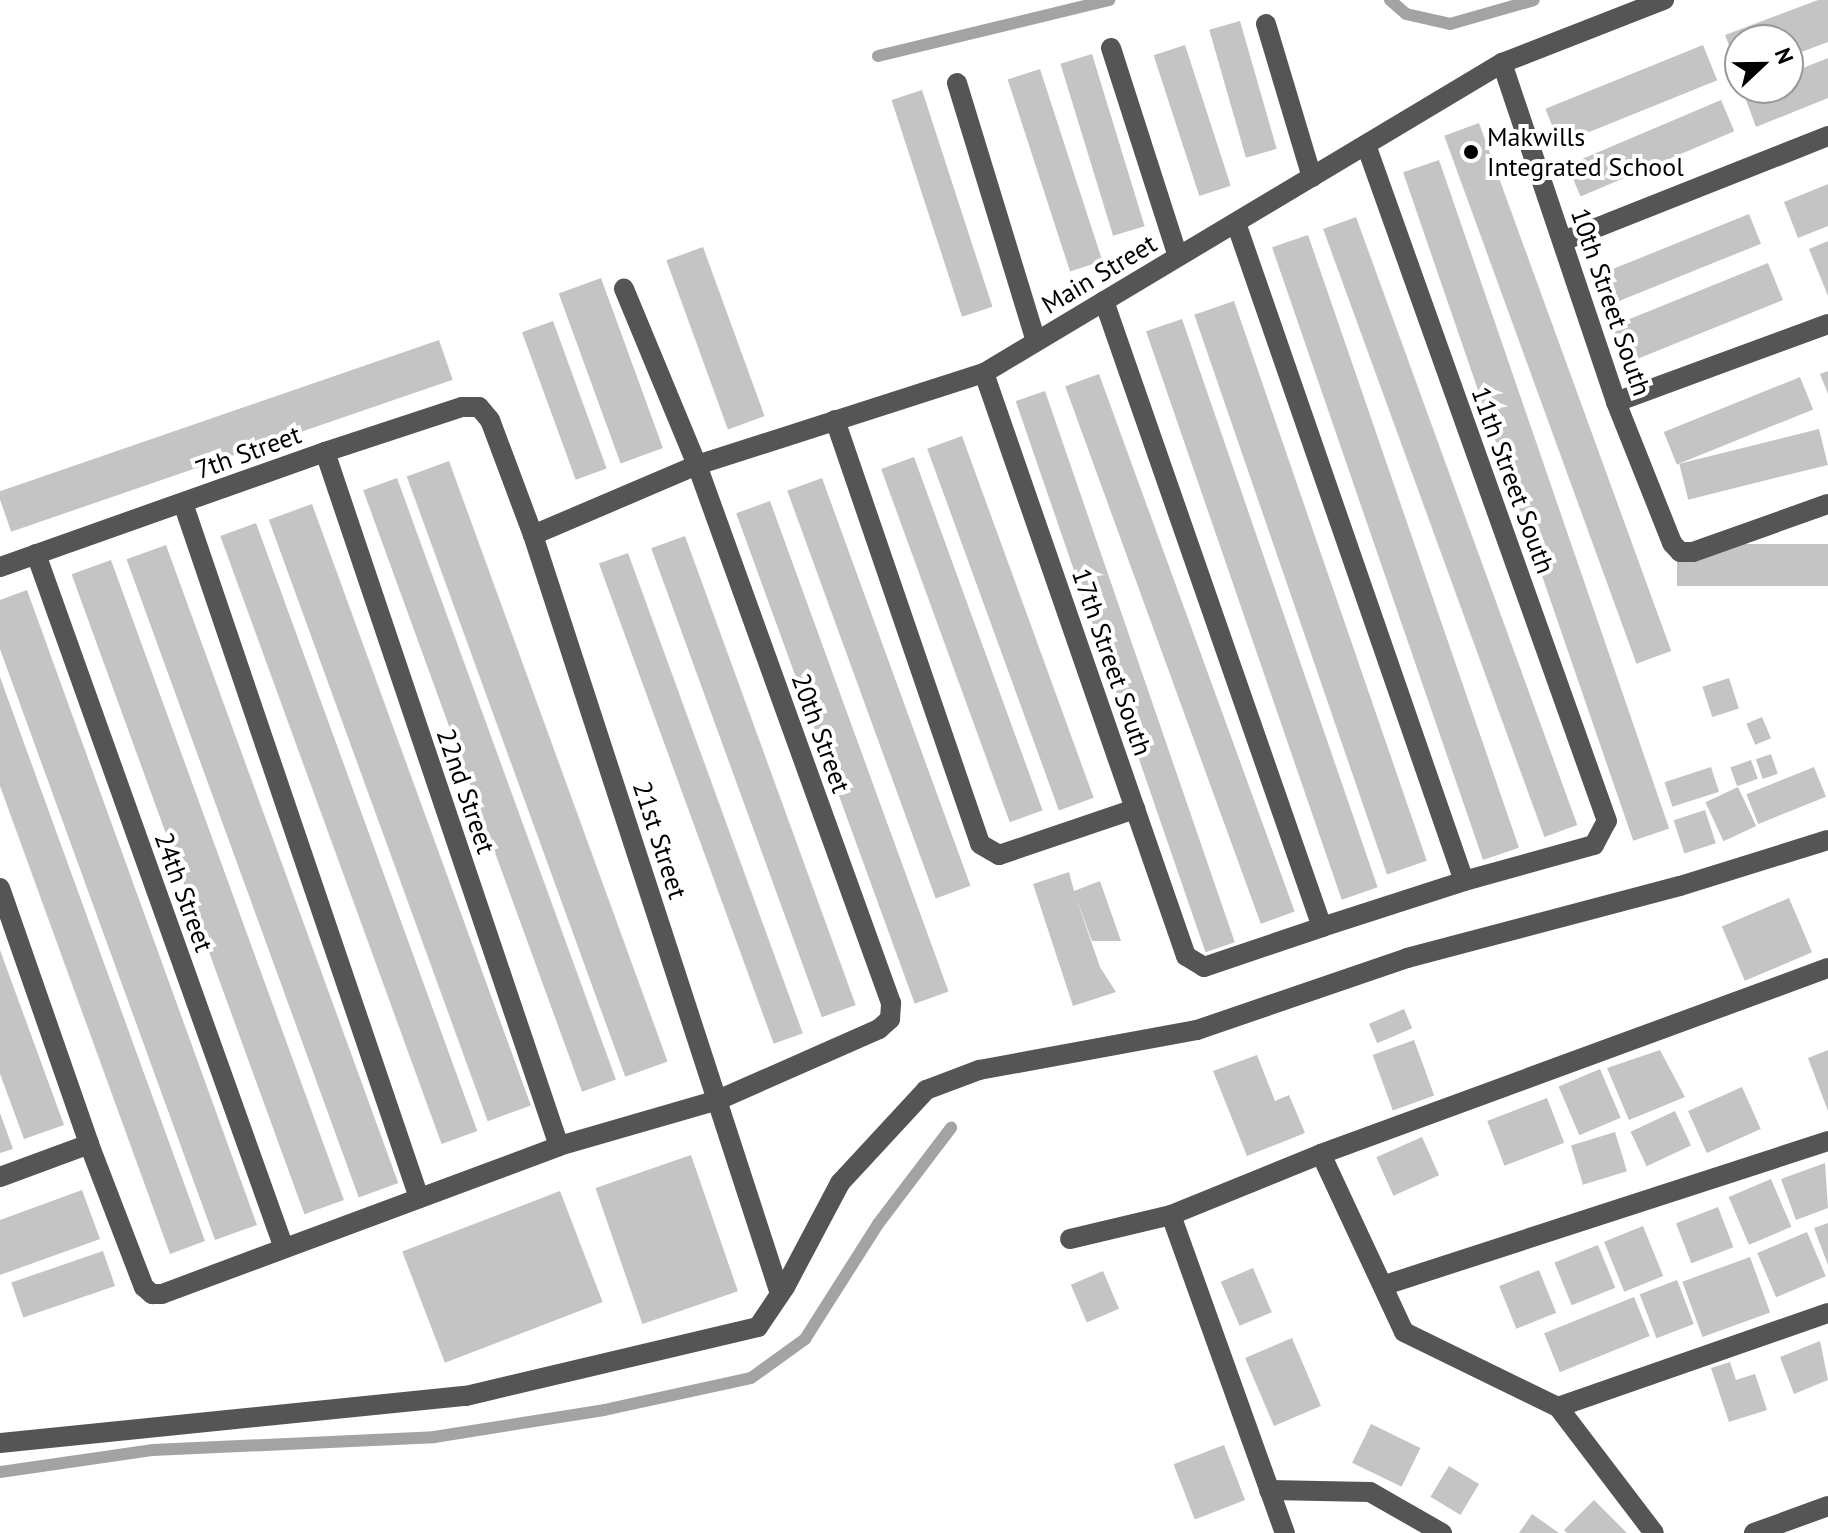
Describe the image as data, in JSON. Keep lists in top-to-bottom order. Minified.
{"streets":{"street":["Main Street","10th Street South","7th Street","11th Street South","17th Street South","20th Street","22nd Street","21st Street","24th Street"]},"crossings":[["Main Street","10th Street South"],["Main Street","11th Street South"],["Main Street","17th Street South"],["Main Street","20th Street"],["Main Street","21st Street"],["7th Street","22nd Street"],["7th Street","21st Street"],["7th Street","24th Street"],["20th Street","21st Street"]],"places":["Makwills Integrated School"],"north":"right"}
